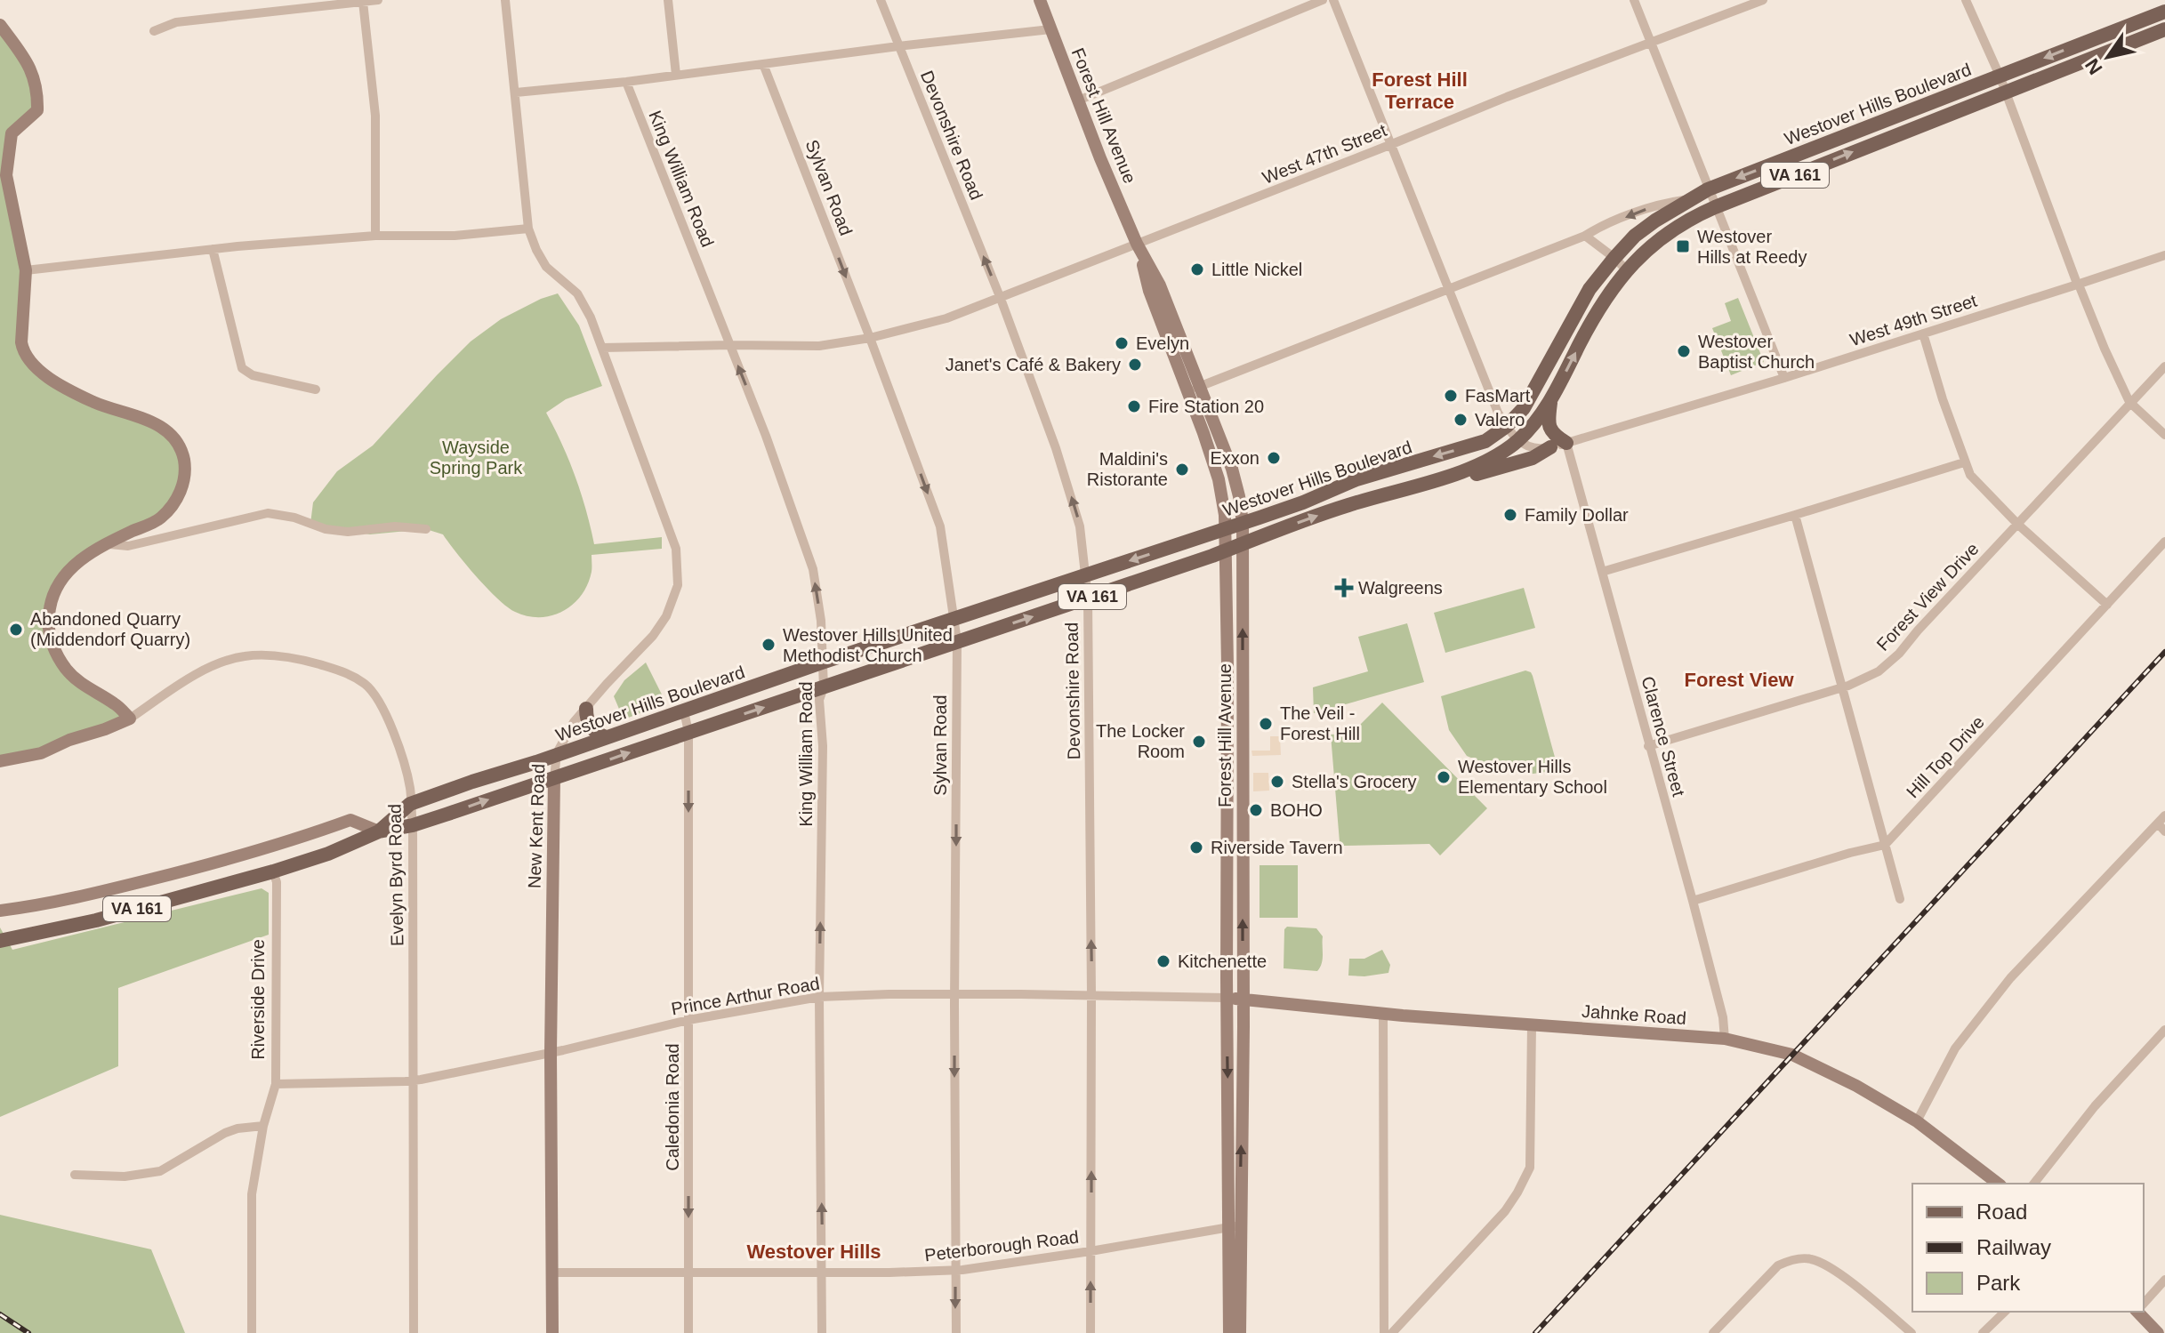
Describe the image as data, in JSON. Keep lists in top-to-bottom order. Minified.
{"streets":{"main road":["Westover Hills Boulevard","Forest Hill Avenue","VA 161","New Kent Road","Jahnke Road"],"street":["Devonshire Road","West 47th Street","King William Road","Sylvan Road","West 49th Street","Forest View Drive","Clarence Street","Hill Top Drive","Evelyn Byrd Road","Prince Arthur Road","Riverside Drive","Caledonia Road","Peterborough Road"]},"crossings":[["Westover Hills Boulevard","Forest Hill Avenue"],["Westover Hills Boulevard","Devonshire Road"],["Westover Hills Boulevard","King William Road"],["Westover Hills Boulevard","Sylvan Road"],["Westover Hills Boulevard","West 49th Street"],["Westover Hills Boulevard","New Kent Road"],["Westover Hills Boulevard","Evelyn Byrd Road"],["Westover Hills Boulevard","Riverside Drive"],["Westover Hills Boulevard","Caledonia Road"],["Forest Hill Avenue","West 47th Street"],["Forest Hill Avenue","Prince Arthur Road"],["Forest Hill Avenue","Jahnke Road"],["Forest Hill Avenue","Peterborough Road"],["Devonshire Road","West 47th Street"],["Devonshire Road","Prince Arthur Road"],["Devonshire Road","Peterborough Road"],["West 47th Street","King William Road"],["West 47th Street","Sylvan Road"],["West 47th Street","New Kent Road"],["King William Road","Prince Arthur Road"],["King William Road","Peterborough Road"],["Sylvan Road","Prince Arthur Road"],["Sylvan Road","Peterborough Road"],["West 49th Street","Clarence Street"],["Forest View Drive","Clarence Street"],["Clarence Street","Jahnke Road"],["New Kent Road","Prince Arthur Road"],["New Kent Road","Peterborough Road"],["Evelyn Byrd Road","Prince Arthur Road"],["Prince Arthur Road","Riverside Drive"],["Prince Arthur Road","Jahnke Road"],["Prince Arthur Road","Caledonia Road"],["Caledonia Road","Peterborough Road"]],"one_way":["Devonshire Road","King William Road","Sylvan Road","Caledonia Road"],"districts":["Forest Hill Terrace","Forest View","Westover Hills"],"parks":["Wayside Spring Park"],"places":{"transit":["Westover Hills at Reedy"],"other":["Little Nickel","Evelyn","Westover Baptist Church","Janet's Café & Bakery","FasMart","Fire Station 20","Valero","Exxon","Maldini's Ristorante","Family Dollar","Abandoned Quarry (Middendorf Quarry)","Westover Hills United Methodist Church","The Veil - Forest Hill","The Locker Room","Westover Hills Elementary School","Stella's Grocery","BOHO","Riverside Tavern","Kitchenette"],"health":["Walgreens"]},"legend":["Road","Railway","Park"],"north":"bottom left"}
